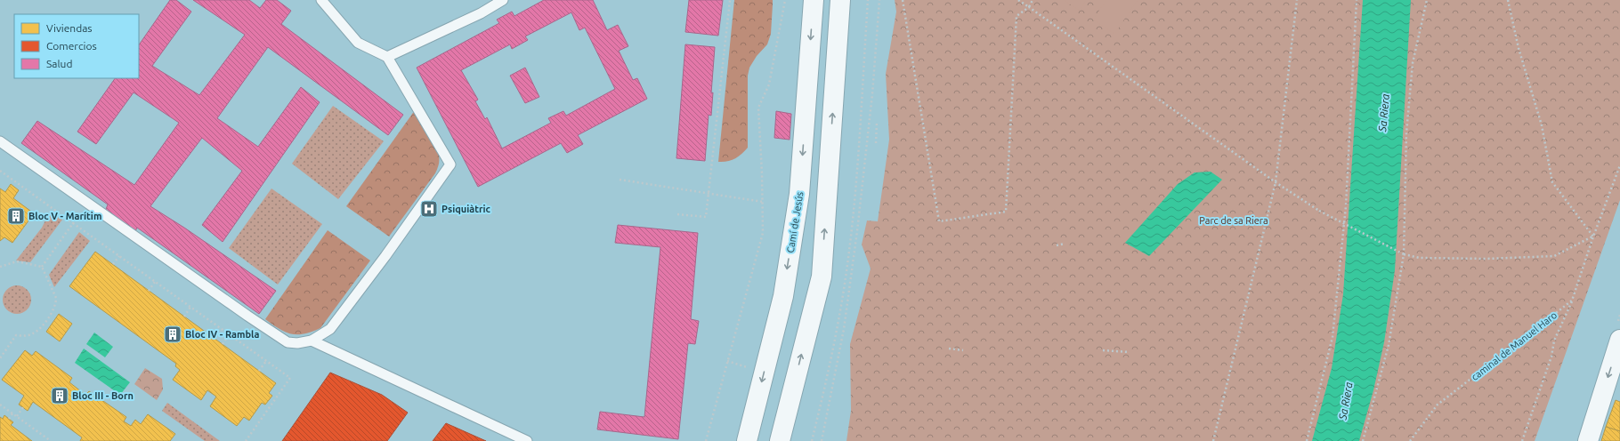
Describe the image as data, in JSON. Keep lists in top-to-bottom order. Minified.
{"streets":{"main road":["Camí de Jesús"],"path":["caminal de Manuel Haro"]},"water":["Sa Riera"],"parks":["Parc de sa Riera"],"places":{"hospital":["Psiquiàtric"],"building":["Bloc V - Marítim","Bloc IV - Rambla","Bloc III - Born"]},"legend":["Viviendas","Comercios","Salud"]}
